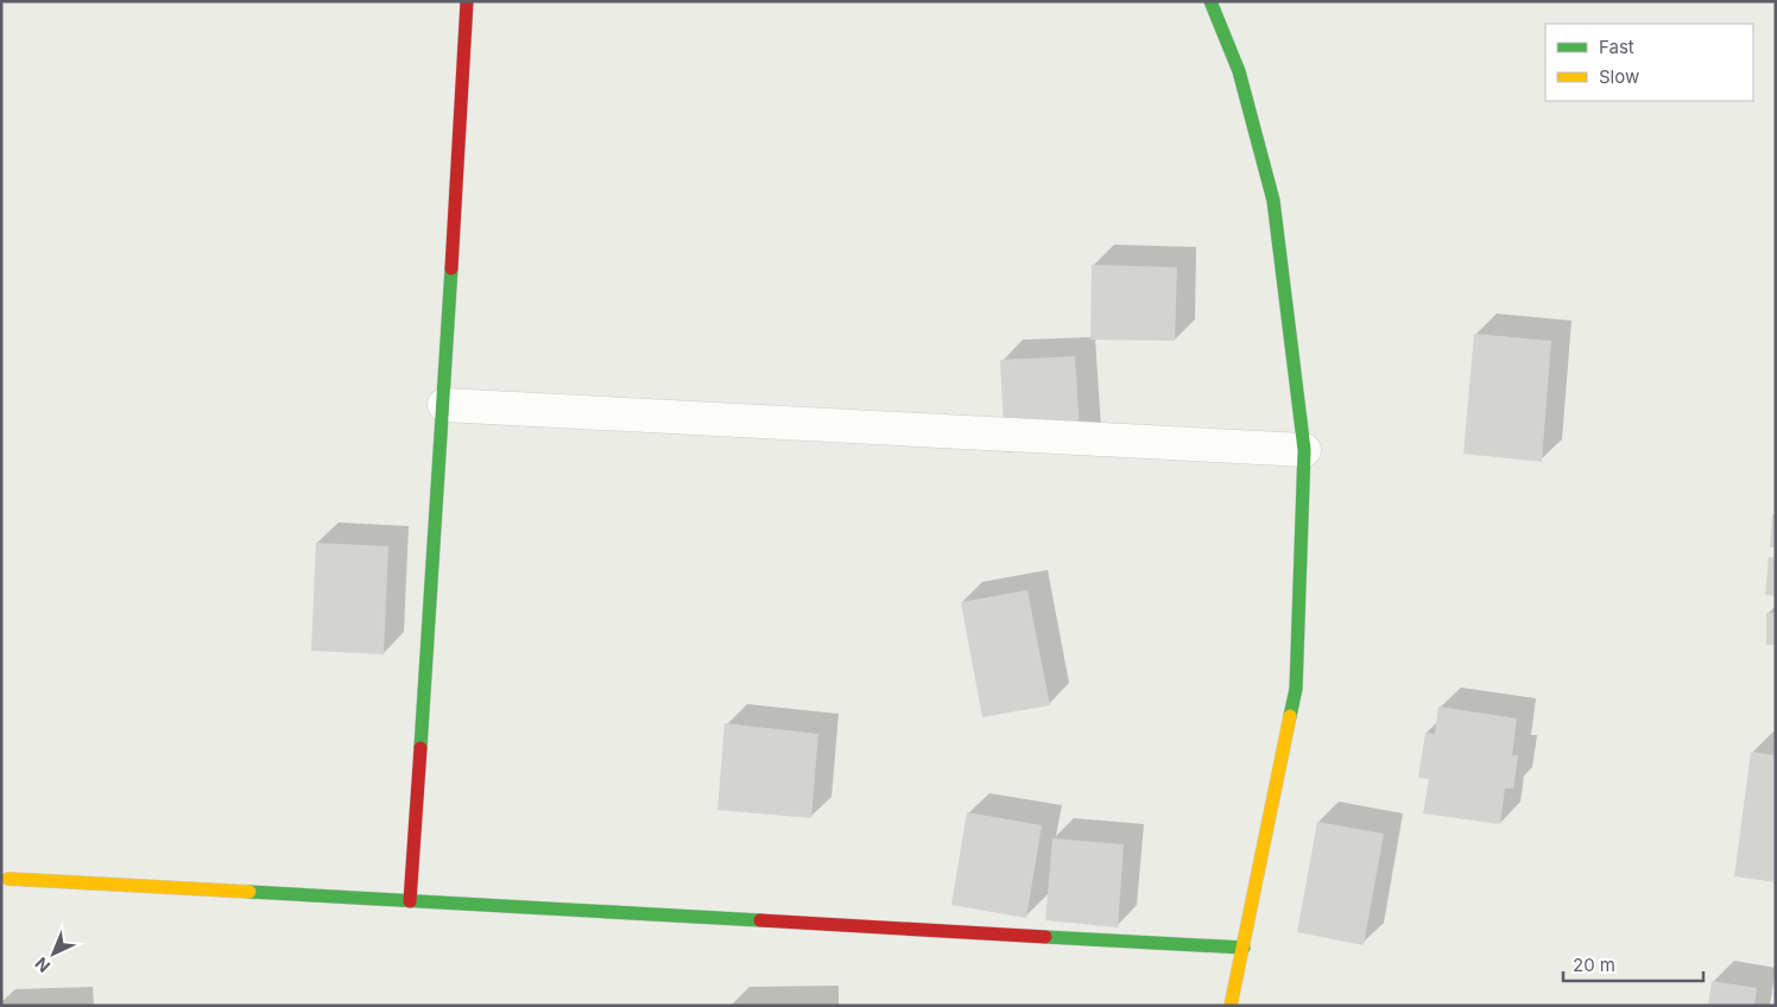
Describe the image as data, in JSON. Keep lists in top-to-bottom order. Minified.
{"legend":["Fast","Slow"],"scale_bar":"20 m","north":"bottom left"}
